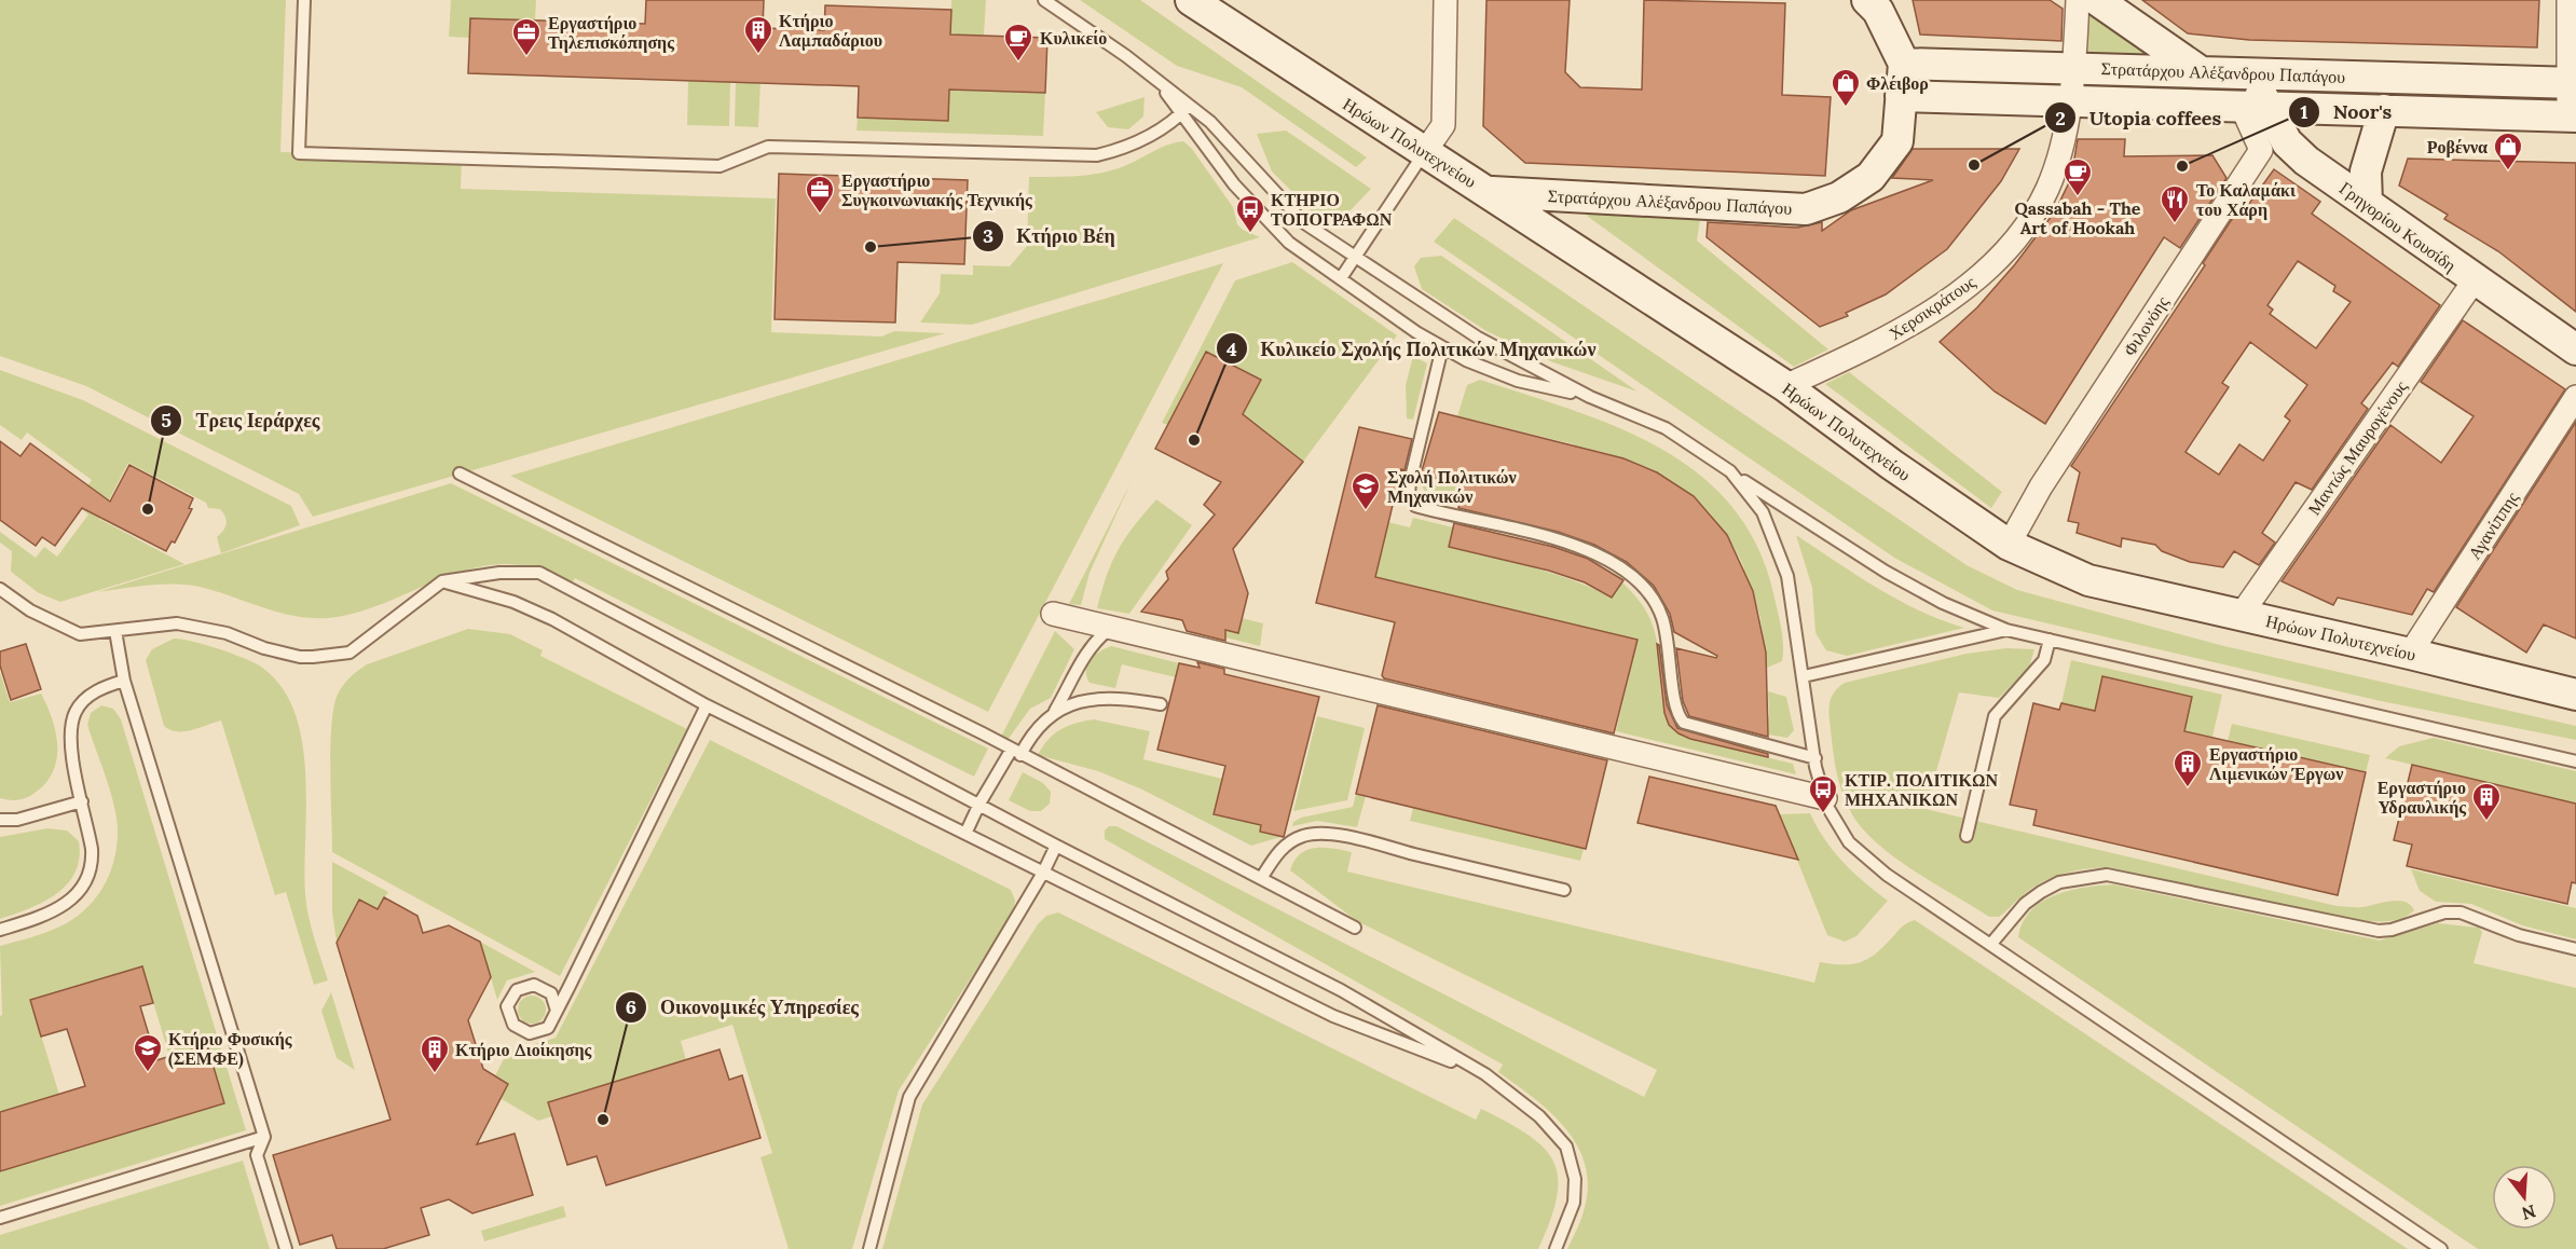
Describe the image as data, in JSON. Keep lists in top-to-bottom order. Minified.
{"streets":{"street":["Στρατάρχου Αλέξανδρου Παπάγου","Ηρώων Πολυτεχνείου","Γρηγορίου Κουσίδη","Χερσικράτους","Φιλονόης","Μαντώς Μαυρογένους","Αγανίππης"]},"crossings":[["Στρατάρχου Αλέξανδρου Παπάγου","Ηρώων Πολυτεχνείου"],["Στρατάρχου Αλέξανδρου Παπάγου","Γρηγορίου Κουσίδη"],["Στρατάρχου Αλέξανδρου Παπάγου","Χερσικράτους"],["Στρατάρχου Αλέξανδρου Παπάγου","Φιλονόης"],["Ηρώων Πολυτεχνείου","Χερσικράτους"],["Ηρώων Πολυτεχνείου","Φιλονόης"],["Ηρώων Πολυτεχνείου","Μαντώς Μαυρογένους"],["Ηρώων Πολυτεχνείου","Αγανίππης"],["Γρηγορίου Κουσίδη","Φιλονόης"],["Γρηγορίου Κουσίδη","Μαντώς Μαυρογένους"]],"places":{"building":["Κτήριο Λαμπαδάριου","Εργαστήριο Λιμενικών Έργων","Εργαστήριο Υδραυλικής","Κτήριο Διοίκησης"],"office":["Εργαστήριο Τηλεπισκόπησης","Εργαστήριο Συγκοινωνιακής Τεχνικής"],"cafe":["Κυλικείο","Qassabah - The Art of Hookah"],"shop":["Φλέιβορ","Ροβέννα"],"other":["Utopia coffees","Noor's","Κτήριο Βέη","Κυλικείο Σχολής Πολιτικών Μηχανικών","Τρεις Ιεράρχες","Οικονομικές Υπηρεσίες"],"restaurant":["Το Καλαμάκι του Χάρη"],"bus stop":["ΚΤΗΡΙΟ ΤΟΠΟΓΡΑΦΩΝ","ΚΤΙΡ. ΠΟΛΙΤΙΚΩΝ ΜΗΧΑΝΙΚΩΝ"],"school or university":["Σχολή Πολιτικών Μηχανικών","Κτήριο Φυσικής (ΣΕΜΦΕ)"]},"north":"bottom"}
